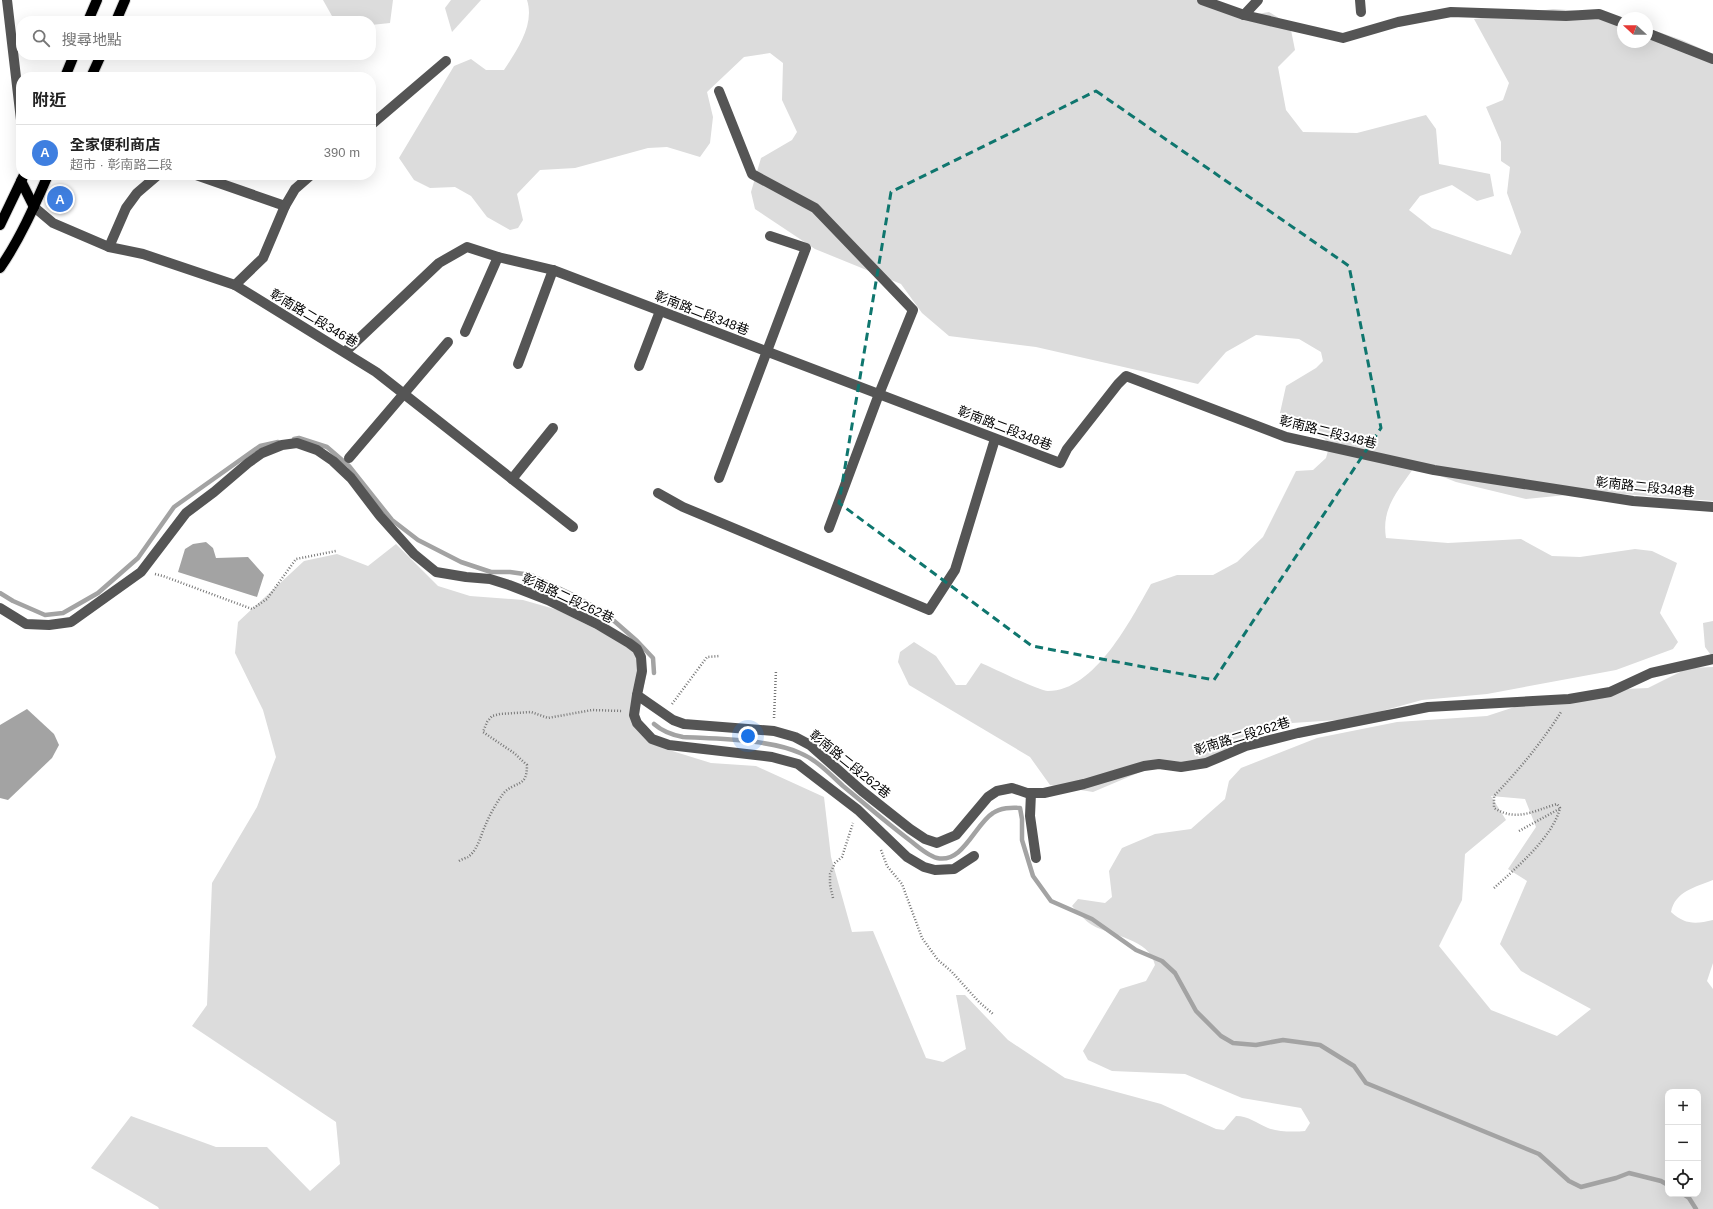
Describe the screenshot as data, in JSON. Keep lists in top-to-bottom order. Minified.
{"streets":{"main road":["彰南路二段346巷"],"street":["彰南路二段348巷","彰南路二段262巷"]},"crossings":[["彰南路二段348巷","彰南路二段346巷"]],"north":"left","page":{"search":"搜尋地點","heading":"附近","list":[{"mark":"A","name":"全家便利商店","note":"超市 · 彰南路二段","value":"390 m"}],"pins":"A","map_buttons":["+","−"]}}
